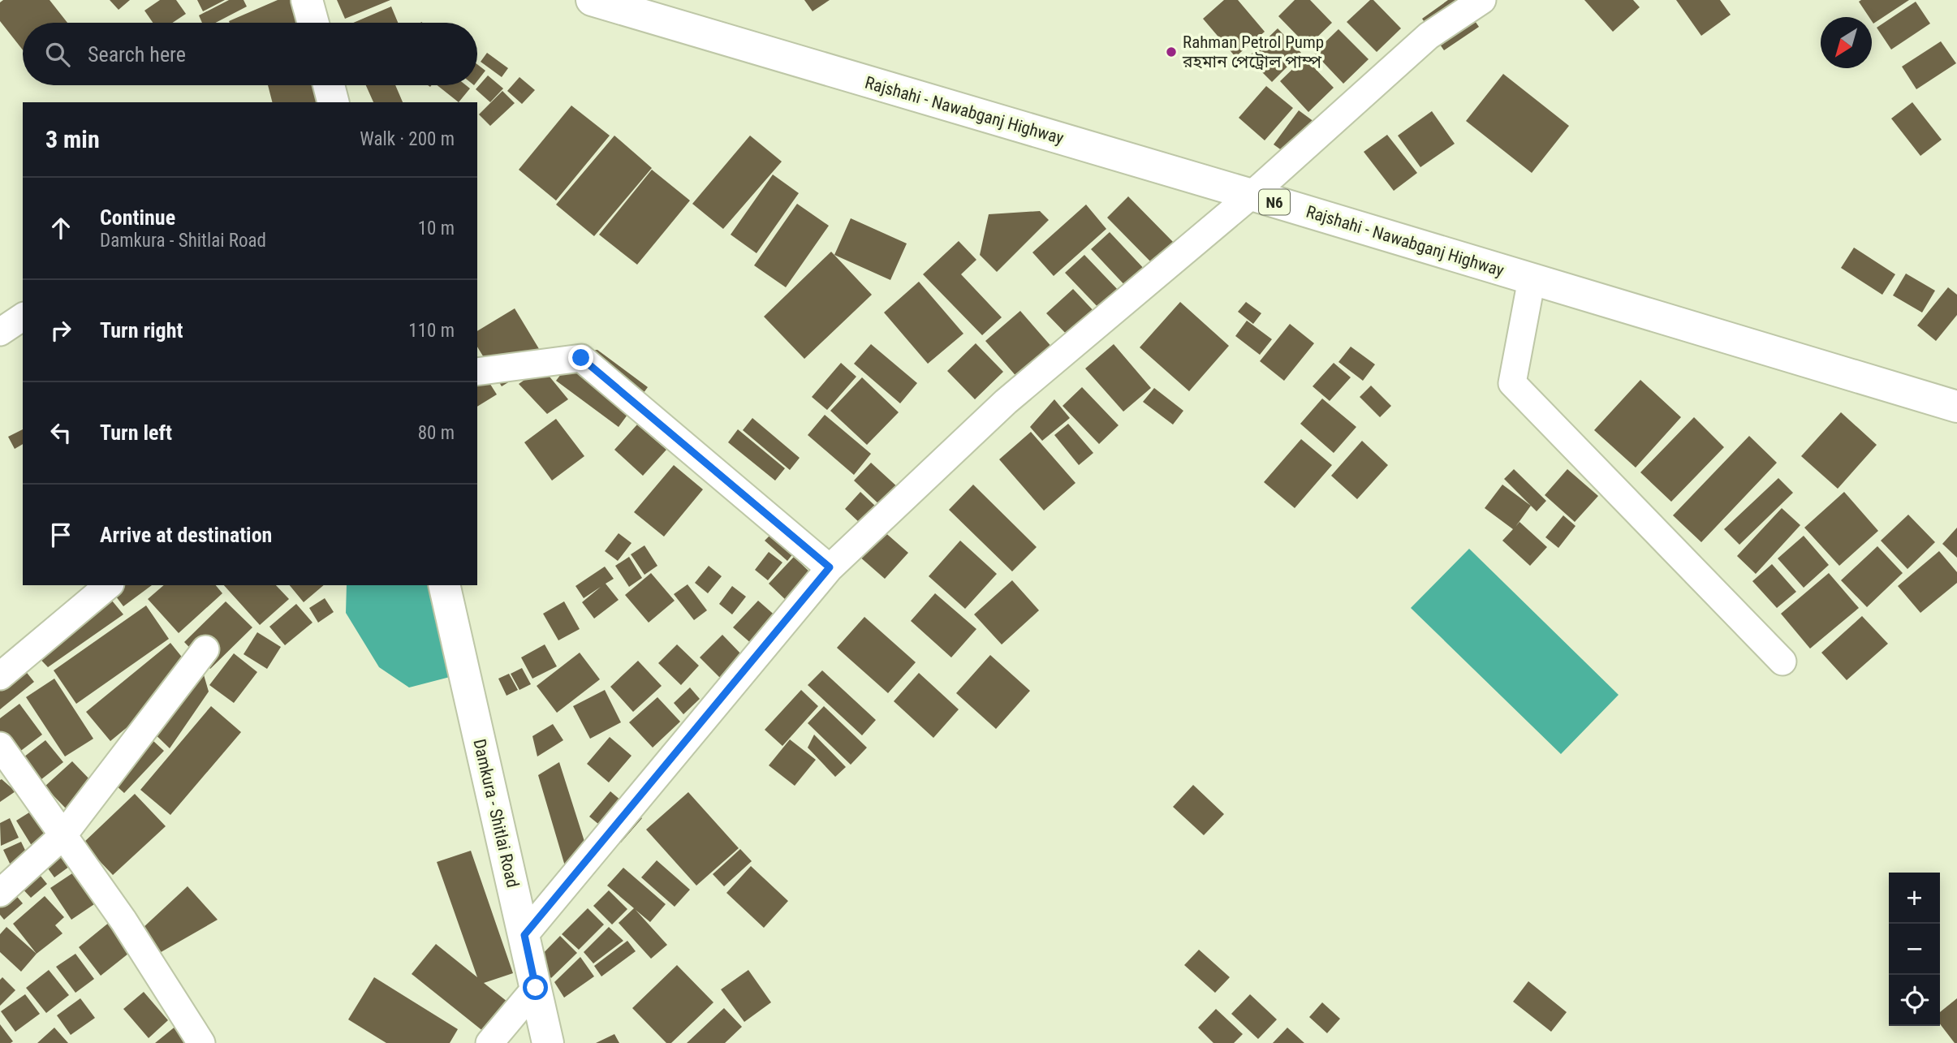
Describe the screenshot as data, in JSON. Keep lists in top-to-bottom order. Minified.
{"streets":{"main road":["Rajshahi - Nawabganj Highway","N6","Damkura - Shitlai Road"]},"places":["Rahman Petrol Pump রহমান পেট্রোল পাম্প"],"north":"bottom left","page":{"search":"Search here","heading":["3 min","Walk · 200 m"],"list":[["Continue","Damkura - Shitlai Road","10 m"],["Turn right","110 m"],["Turn left","80 m"],"Arrive at destination"],"map_buttons":["+","−"]}}
